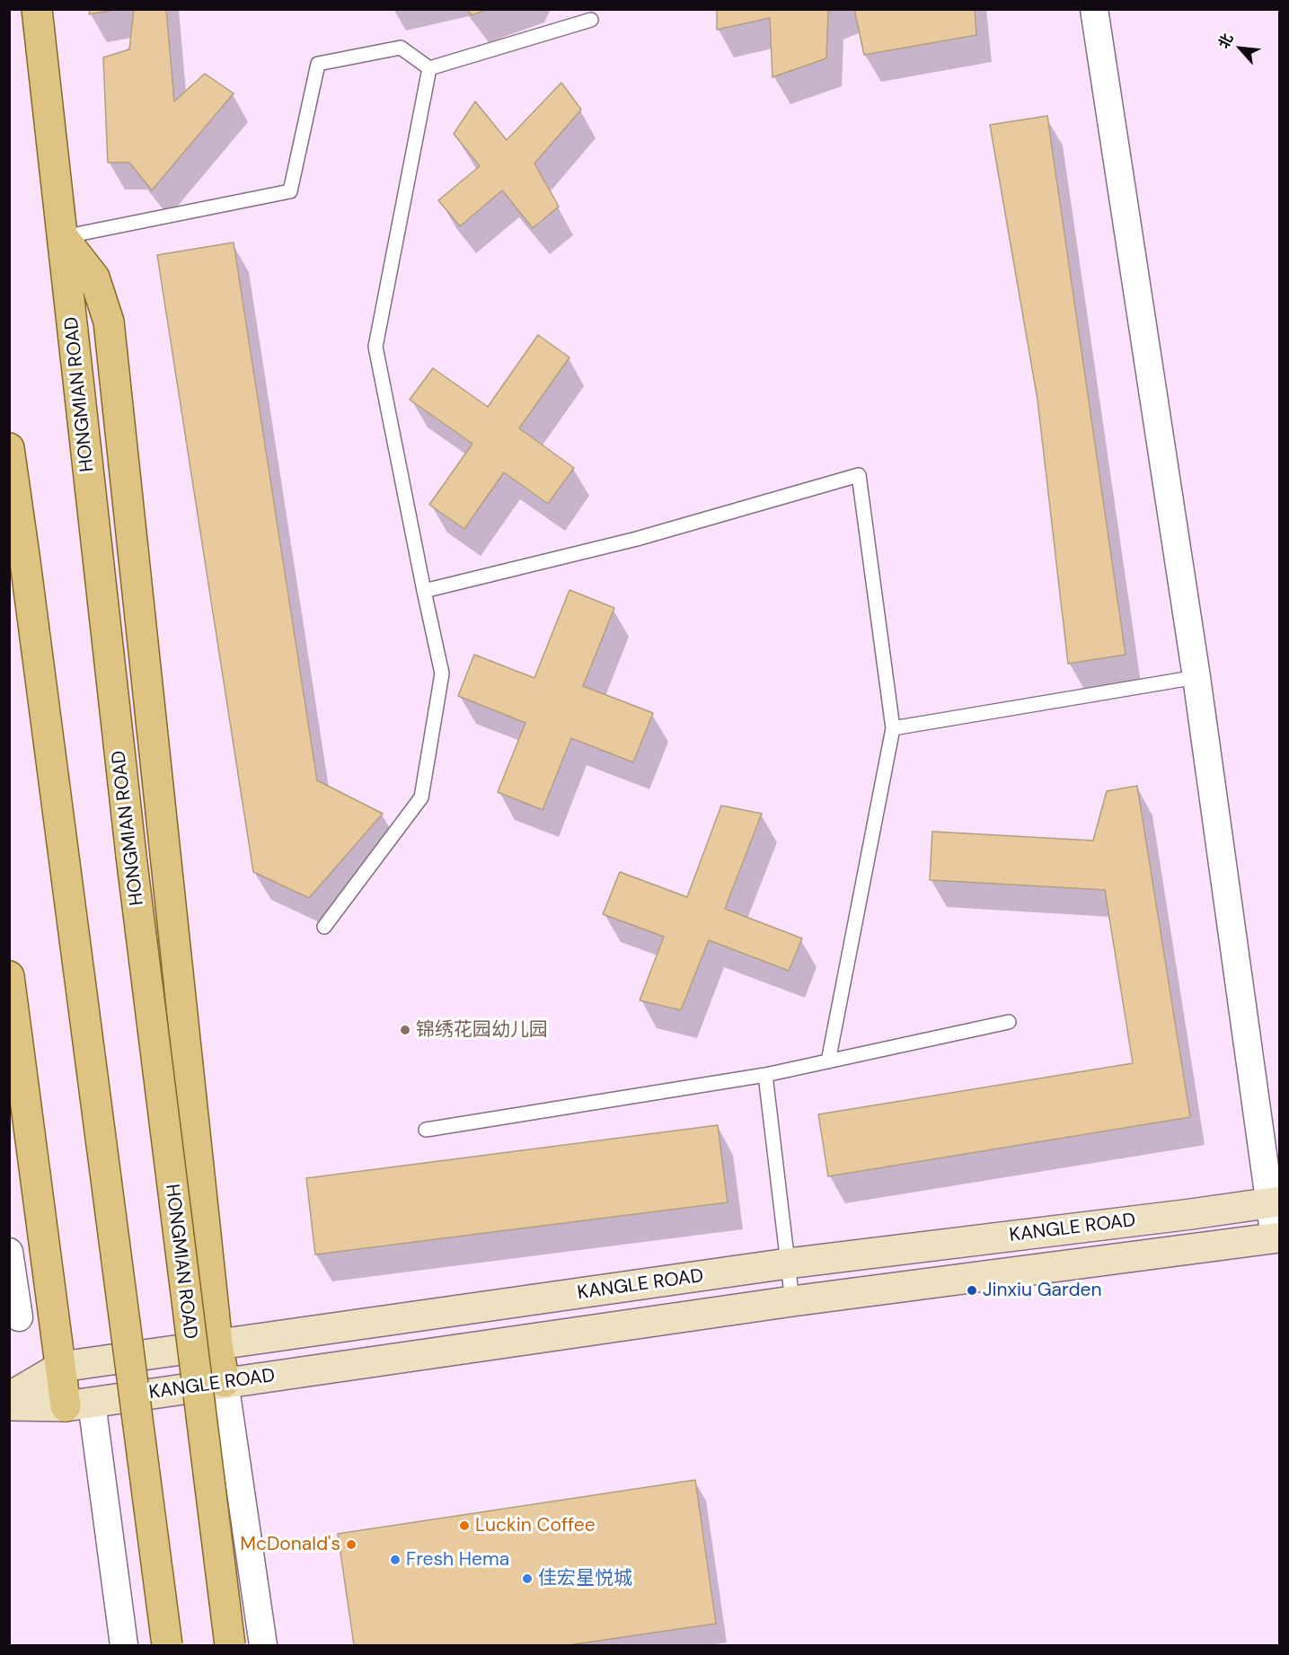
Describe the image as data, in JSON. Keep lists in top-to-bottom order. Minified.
{"streets":{"main road":["HONGMIAN ROAD"],"street":["KANGLE ROAD"]},"places":["锦绣花园幼儿园","Jinxiu Garden","Luckin Coffee","McDonald's","Fresh Hema","佳宏星悦城"],"north":"top left"}
